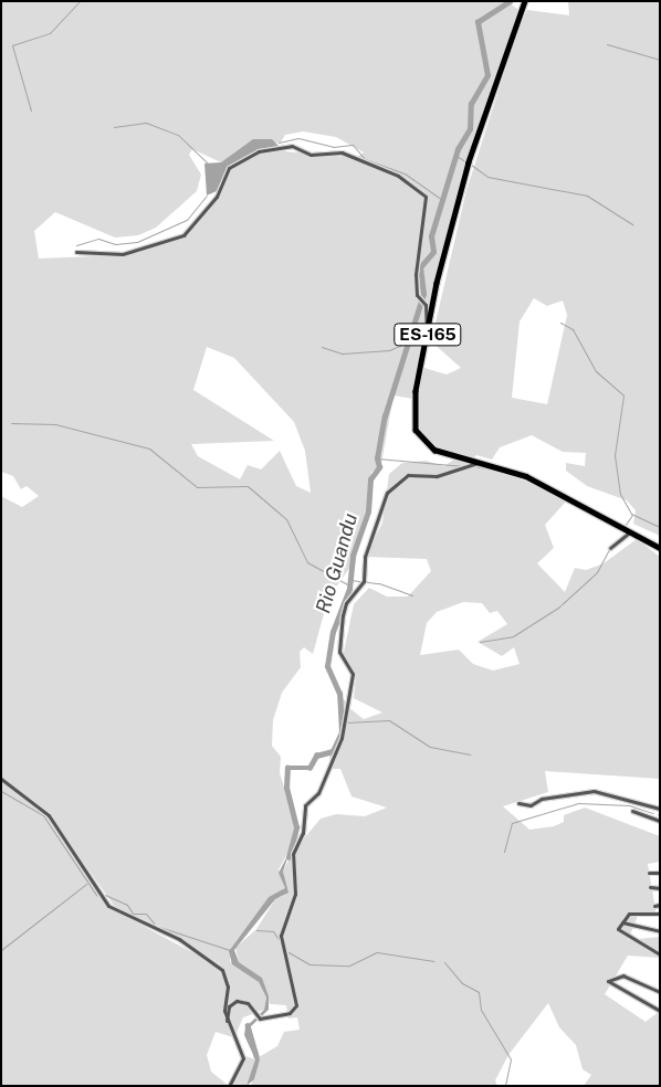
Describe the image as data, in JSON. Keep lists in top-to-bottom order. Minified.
{"streets":{"main road":["ES-165"]},"water":["Rio Guandu"]}
